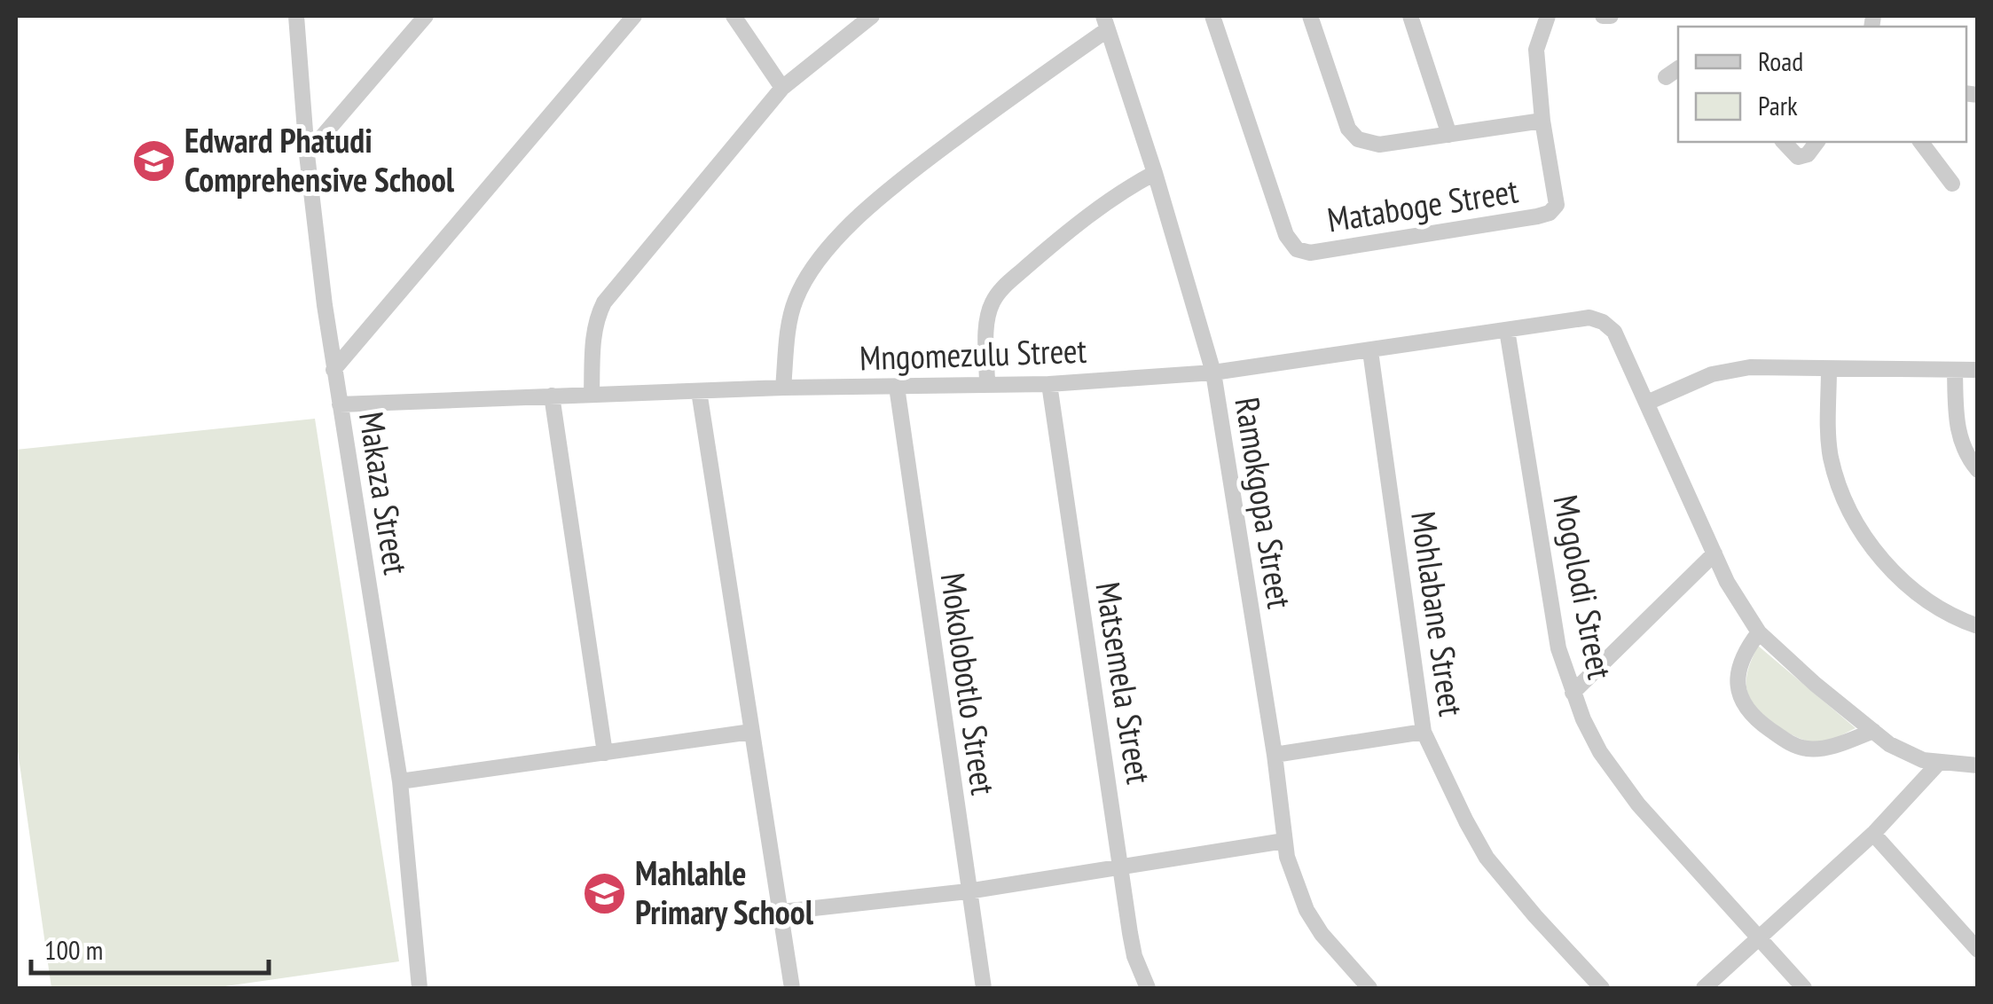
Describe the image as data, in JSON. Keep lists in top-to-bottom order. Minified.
{"streets":{"street":["Mataboge Street","Mngomezulu Street","Makaza Street","Ramokgopa Street","Mogolodi Street","Mohlabane Street","Matsemela Street","Mokolobotlo Street"]},"crossings":[["Mngomezulu Street","Makaza Street"],["Mngomezulu Street","Ramokgopa Street"],["Mngomezulu Street","Mogolodi Street"],["Mngomezulu Street","Mohlabane Street"],["Mngomezulu Street","Matsemela Street"],["Mngomezulu Street","Mokolobotlo Street"]],"places":{"school or university":["Edward Phatudi Comprehensive School","Mahlahle Primary School"]},"legend":["Road","Park"],"scale_bar":"100 m"}
